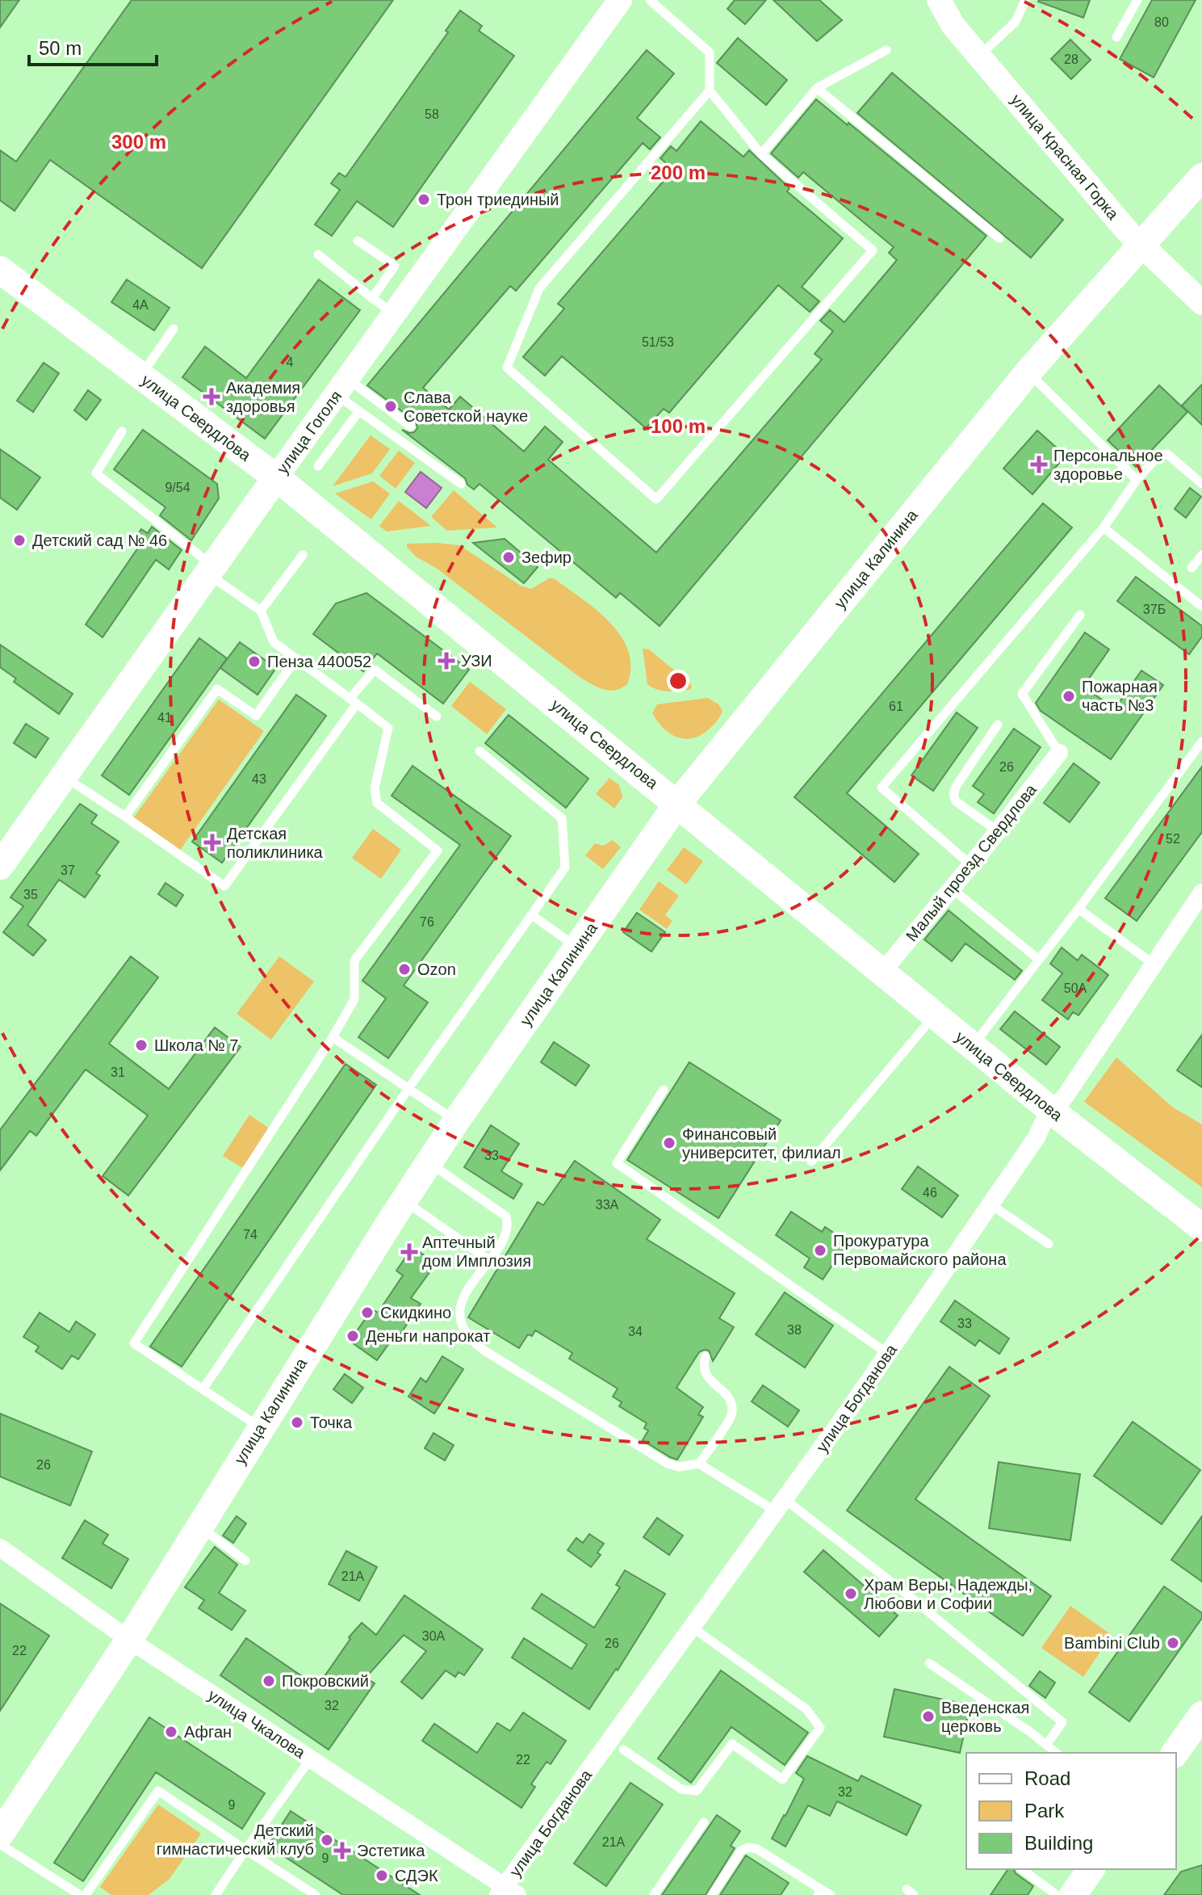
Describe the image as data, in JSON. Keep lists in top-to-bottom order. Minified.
{"streets":{"main road":["улица Красная Горка","улица Свердлова","улица Гоголя","улица Калинина"],"street":["Малый проезд Свердлова","улица Богданова","улица Чкалова"]},"crossings":[["улица Красная Горка","улица Калинина"],["улица Свердлова","улица Гоголя"],["улица Свердлова","улица Калинина"],["улица Свердлова","Малый проезд Свердлова"],["улица Свердлова","улица Богданова"],["улица Калинина","улица Чкалова"],["улица Богданова","улица Чкалова"]],"places":{"other":["Трон триединый","Слава Советской науке","Детский сад № 46","Зефир","Пенза 440052","Пожарная часть №3","Ozon","Школа № 7","Финансовый университет, филиал","Прокуратура Первомайского района","Скидкино","Деньги напрокат","Точка","Храм Веры, Надежды, Любови и Софии","Bambini Club","Покровский","Введенская церковь","Афган","Детский гимнастический клуб","СДЭК"],"health":["Академия здоровья","Персональное здоровье","УЗИ","Детская поликлиника","Аптечный дом Имплозия","Эстетика"]},"house_numbers":["80","28","58","4А","51/53","4","9/54","37Б","61","41","26","43","52","37","35","76","50А","31","33","46","33А","74","33","38","34","26","21А","30А","26","22","32","22","32","9","21А","9"],"legend":["Road","Park","Building"],"scale_bar":"50 m","rings":["300 m","200 m","100 m"]}
